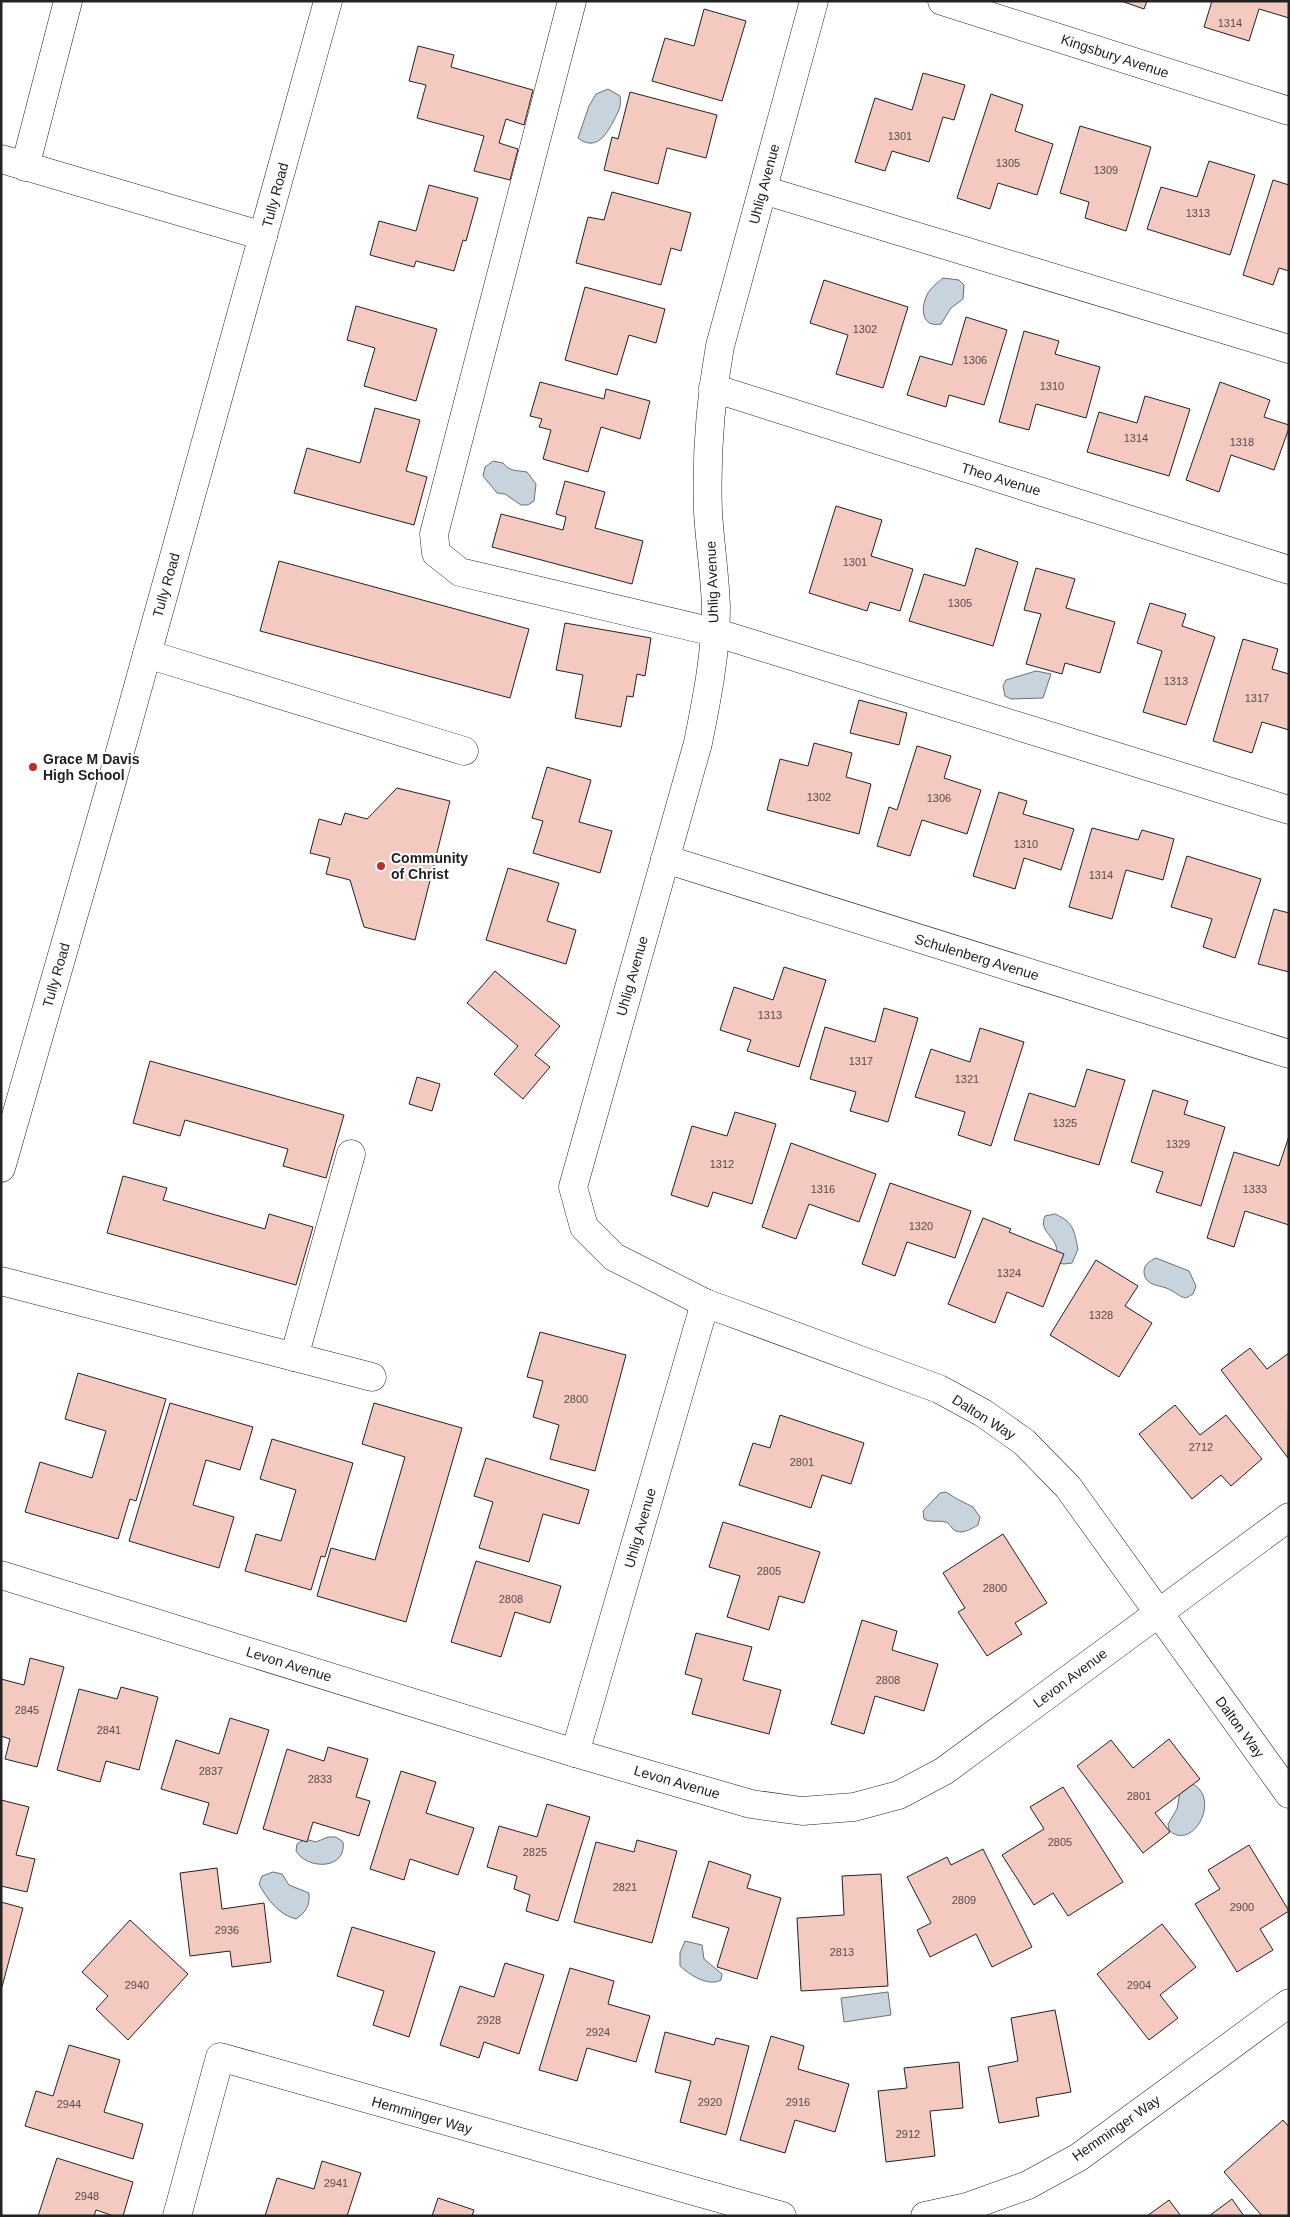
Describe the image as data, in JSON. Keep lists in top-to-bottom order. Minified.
{"streets":{"street":["Kingsbury Avenue","Uhlig Avenue","Tully Road","Theo Avenue","Schulenberg Avenue","Dalton Way","Levon Avenue","Hemminger Way"]},"crossings":[["Uhlig Avenue","Theo Avenue"],["Uhlig Avenue","Schulenberg Avenue"],["Uhlig Avenue","Dalton Way"],["Uhlig Avenue","Levon Avenue"],["Dalton Way","Levon Avenue"]],"places":["Grace M Davis High School","Community of Christ"],"house_numbers":["1314","1301","1305","1309","1313","1302","1306","1310","1314","1318","1301","1305","1313","1317","1302","1306","1310","1314","1313","1317","1321","1325","1329","1312","1316","1333","1320","1324","1328","2800","2712","2801","2805","2800","2808","2808","2845","2841","2837","2833","2801","2805","2825","2821","2809","2900","2936","2813","2940","2904","2928","2924","2920","2916","2944","2912","2941","2948"]}
